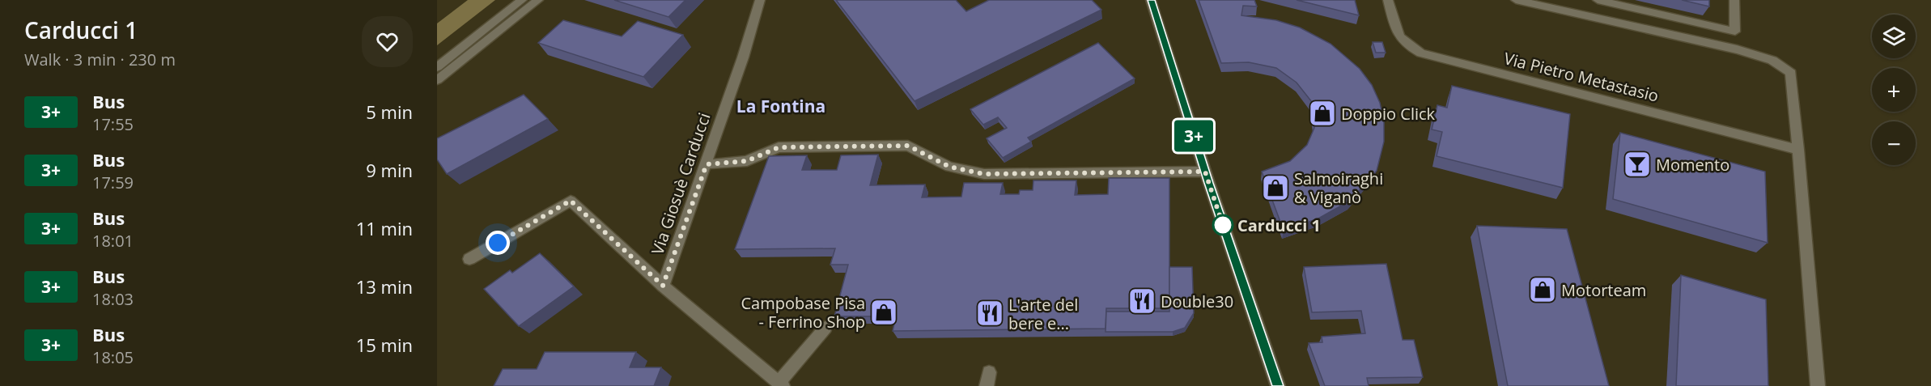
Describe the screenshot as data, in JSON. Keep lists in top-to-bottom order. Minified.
{"streets":{"street":["Via Pietro Metastasio","Via Giosuè Carducci"]},"districts":["La Fontina"],"places":{"shop":["Doppio Click","Salmoiraghi & Viganò","Motorteam","Campobase Pisa - Ferrino Shop"],"bar":["Momento"],"other":["Carducci 1"],"restaurant":["Double30","L'arte del bere e..."]},"lines":["bus line 3+"],"page":{"heading":["Carducci 1","Walk · 3 min · 230 m"],"on_map":"3+","map_buttons":["+","−"],"list":[{"mark":"3+","name":"Bus","note":"17:55","value":"5 min"},{"mark":"3+","name":"Bus","note":"17:59","value":"9 min"},{"mark":"3+","name":"Bus","note":"18:01","value":"11 min"},{"mark":"3+","name":"Bus","note":"18:03","value":"13 min"},{"mark":"3+","name":"Bus","note":"18:05","value":"15 min"}]}}
